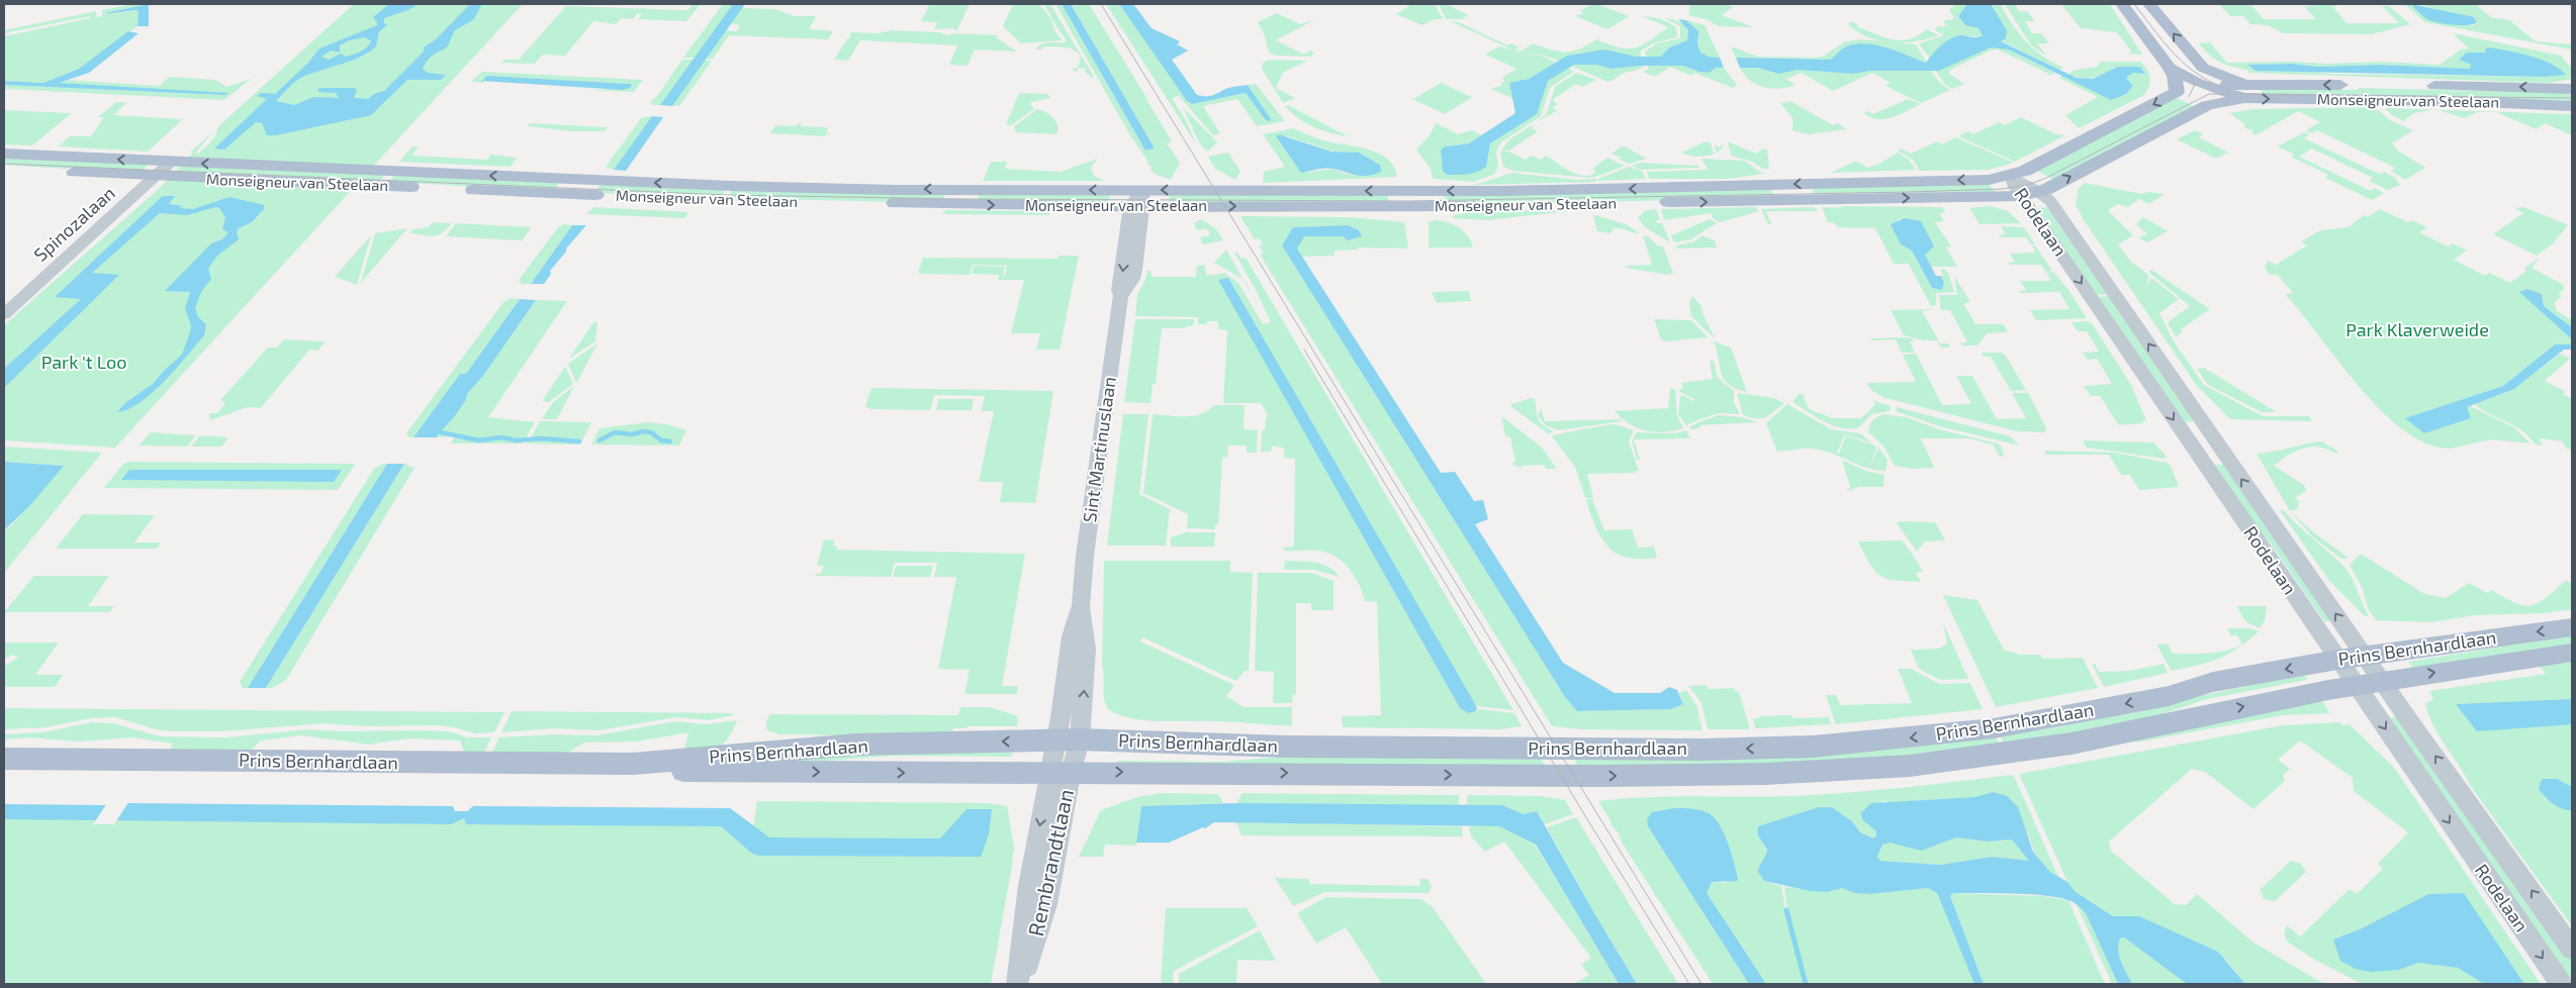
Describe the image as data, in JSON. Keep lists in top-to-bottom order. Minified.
{"streets":{"main road":["Monseigneur van Steelaan","Prins Bernhardlaan"],"street":["Rodelaan","Spinozalaan","Sint Martinuslaan","Rembrandtlaan"]},"crossings":[["Monseigneur van Steelaan","Rodelaan"],["Monseigneur van Steelaan","Spinozalaan"],["Monseigneur van Steelaan","Sint Martinuslaan"],["Rodelaan","Prins Bernhardlaan"],["Sint Martinuslaan","Prins Bernhardlaan"],["Sint Martinuslaan","Rembrandtlaan"],["Prins Bernhardlaan","Rembrandtlaan"]],"parks":["Park Klaverweide","Park 't Loo"]}
